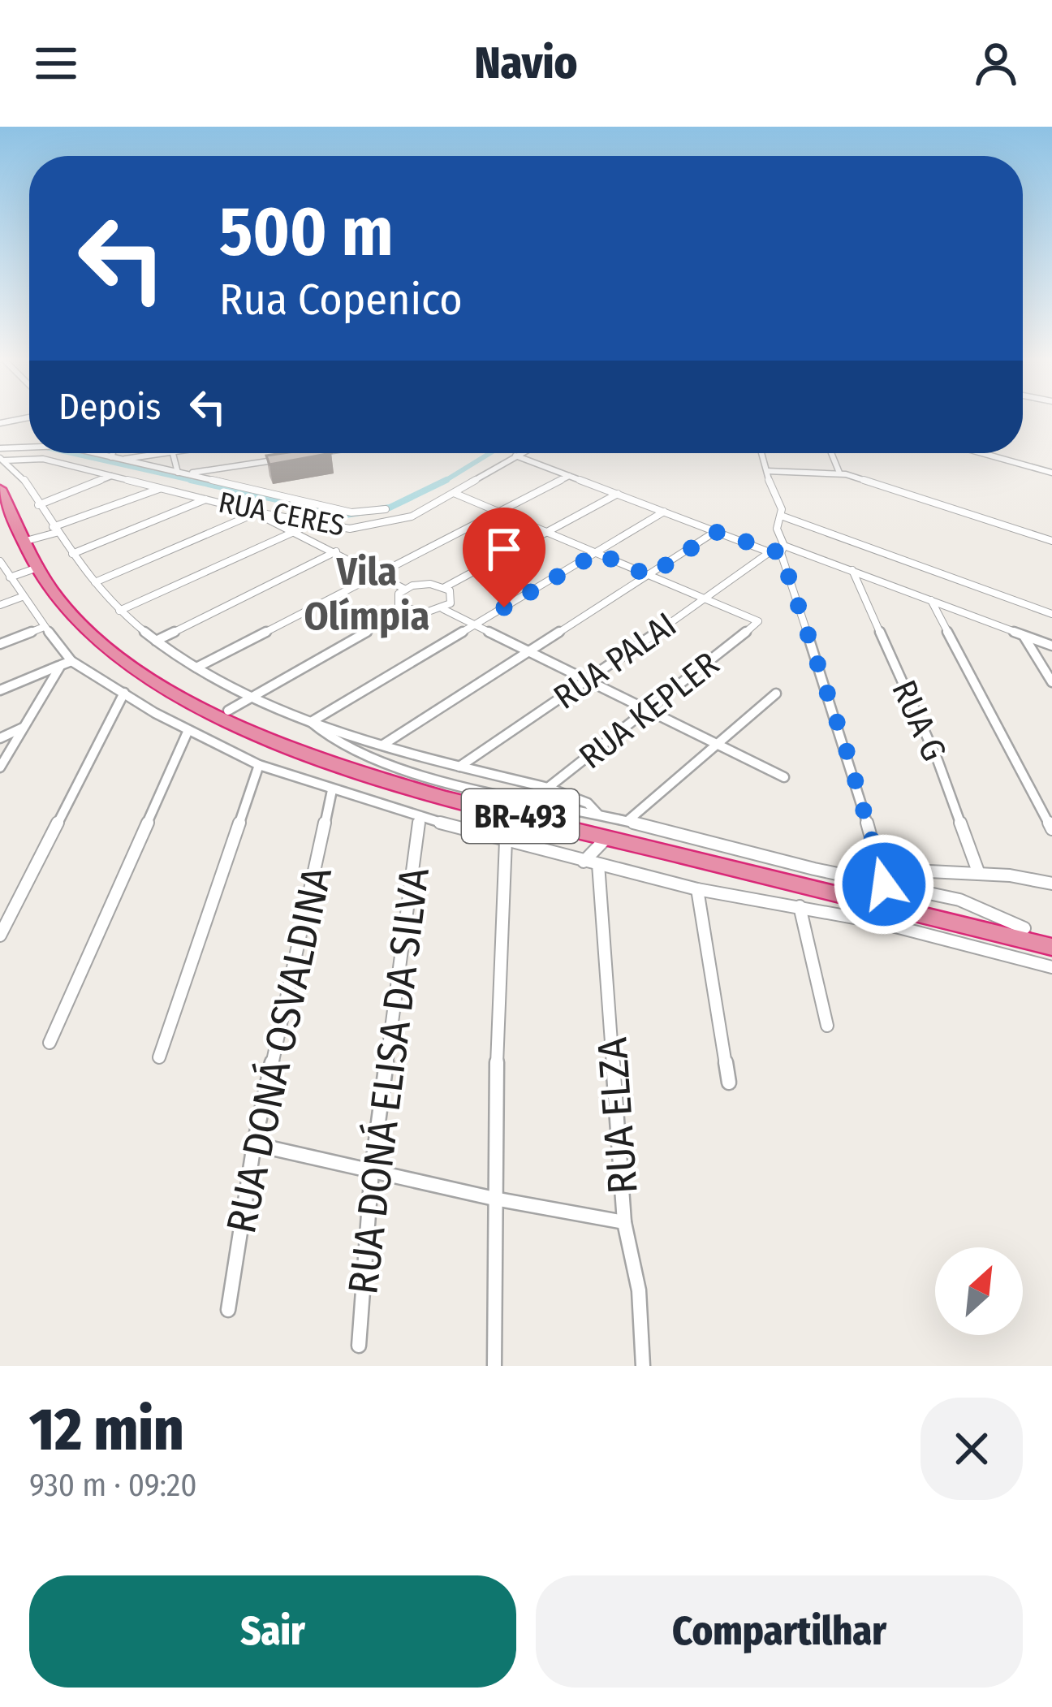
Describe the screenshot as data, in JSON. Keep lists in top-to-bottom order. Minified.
{"streets":{"highway":["BR-493"],"street":["RUA CERES","RUA PALAI","RUA KEPLER","RUA G","RUA DONÁ OSVALDINA","RUA DONÁ ELISA DA SILVA","RUA ELZA"]},"crossings":[["RUA PALAI","RUA KEPLER"]],"districts":["Vila Olímpia"],"north":"top right","page":{"header":"Navio","turn":["500 m","Rua Copenico"],"then":"Depois","heading":["12 min","930 m · 09:20"],"buttons":["Sair","Compartilhar"]}}
